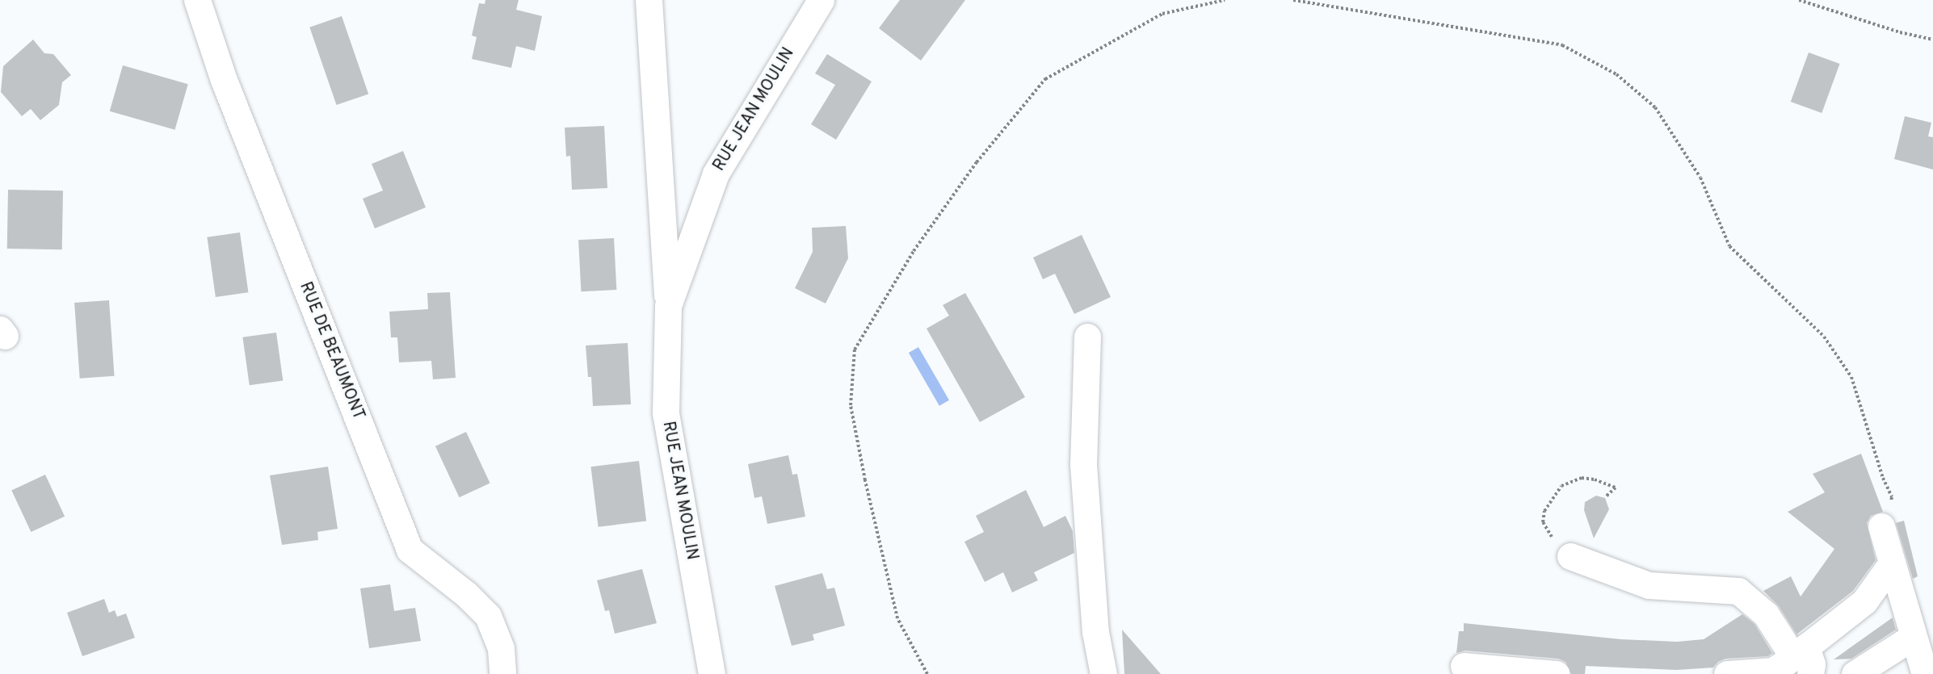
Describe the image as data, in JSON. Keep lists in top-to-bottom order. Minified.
{"streets":{"street":["RUE JEAN MOULIN","RUE DE BEAUMONT"]}}
